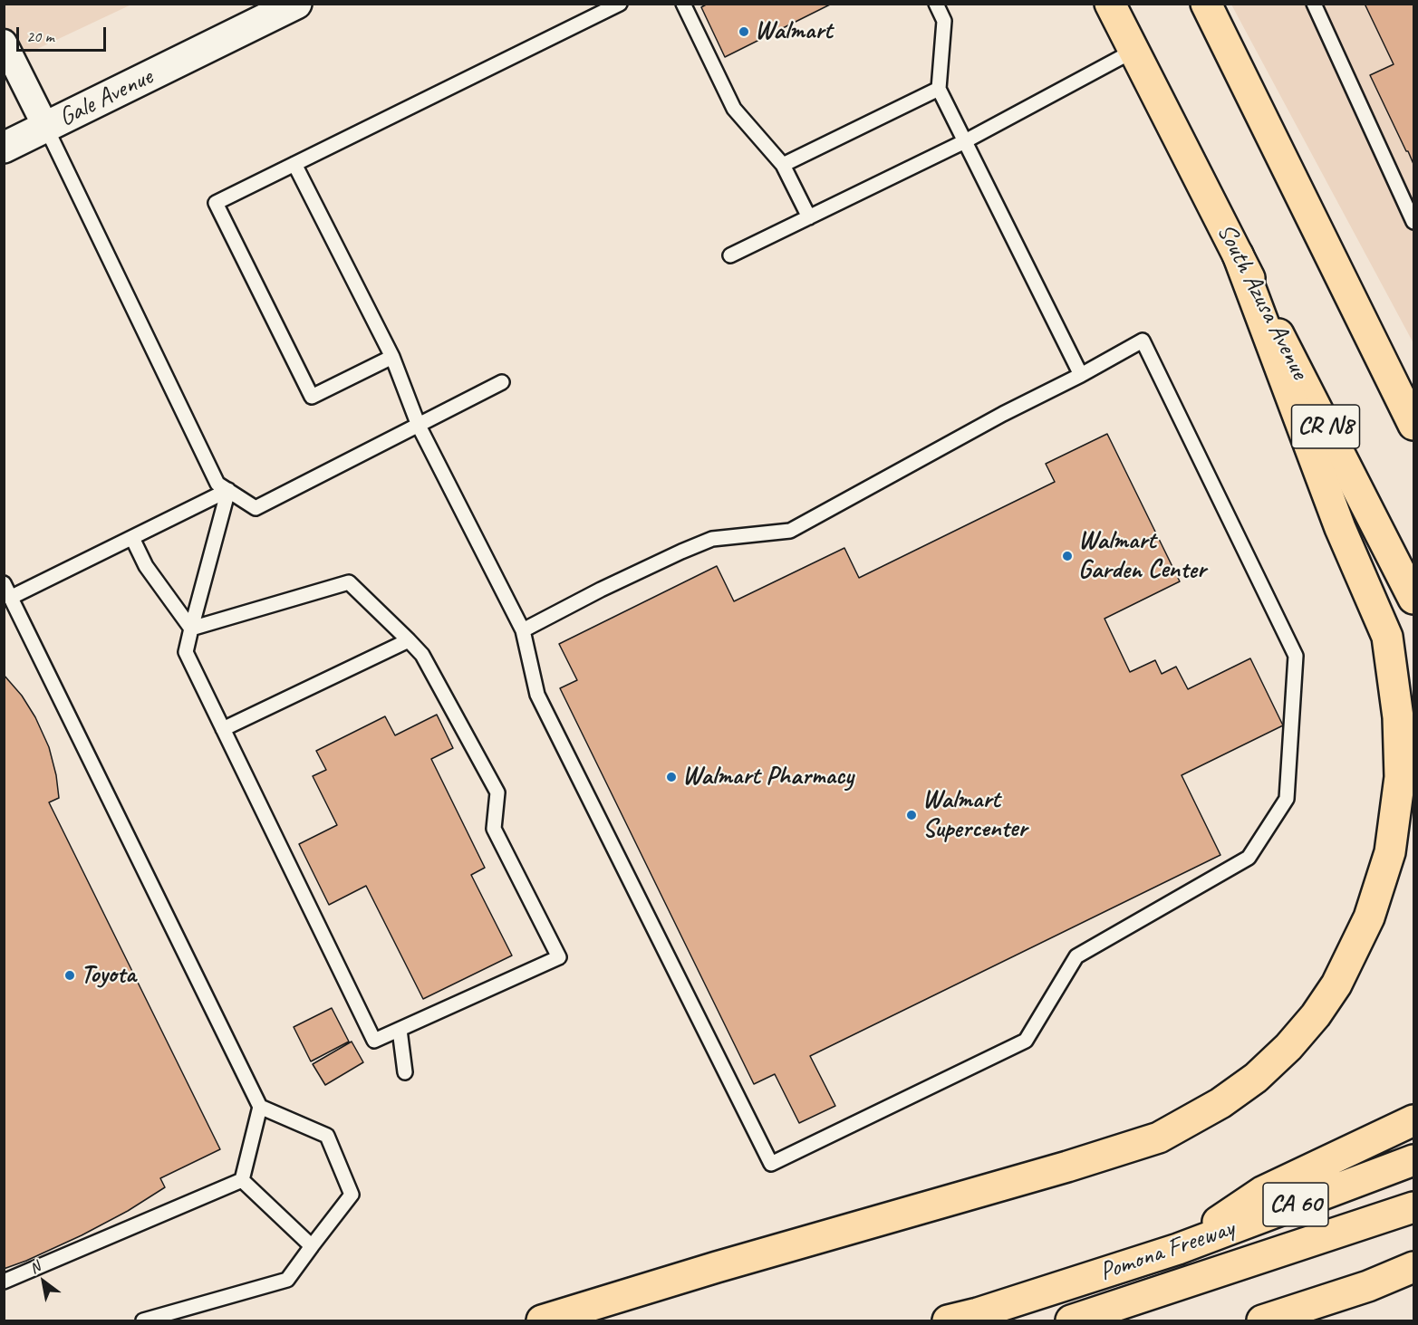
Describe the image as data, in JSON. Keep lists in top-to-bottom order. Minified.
{"streets":{"main road":["Gale Avenue","South Azusa Avenue","CR N8","CA 60","Pomona Freeway"]},"places":["Walmart","Walmart Garden Center","Walmart Pharmacy","Walmart Supercenter","Toyota"],"scale_bar":"20 m","north":"top left"}
